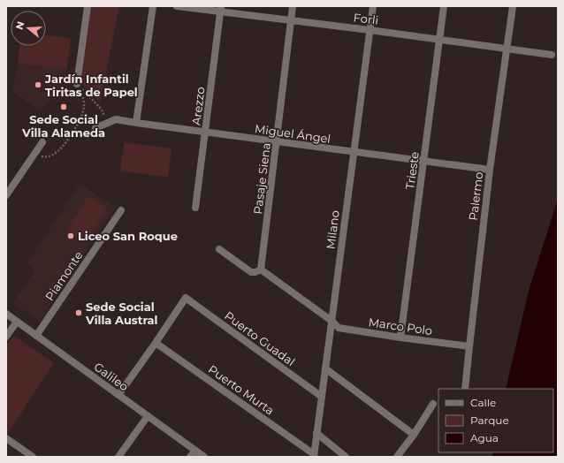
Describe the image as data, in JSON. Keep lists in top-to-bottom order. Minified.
{"streets":{"street":["Forli","Arezzo","Miguel Ángel","Trieste","Pasaje Siena","Palermo","Milano","Piamonte","Marco Polo","Puerto Guadal","Galileo","Puerto Murta"]},"crossings":[["Forli","Arezzo"],["Forli","Trieste"],["Forli","Pasaje Siena"],["Forli","Palermo"],["Forli","Milano"],["Arezzo","Miguel Ángel"],["Miguel Ángel","Trieste"],["Miguel Ángel","Pasaje Siena"],["Miguel Ángel","Palermo"],["Miguel Ángel","Milano"],["Trieste","Marco Polo"],["Pasaje Siena","Marco Polo"],["Palermo","Marco Polo"],["Milano","Marco Polo"],["Milano","Puerto Guadal"],["Milano","Puerto Murta"],["Piamonte","Galileo"],["Puerto Guadal","Puerto Murta"]],"places":["Jardín Infantil Tiritas de Papel","Sede Social Villa Alameda","Liceo San Roque","Sede Social Villa Austral"],"legend":["Calle","Parque","Agua"],"north":"left"}
